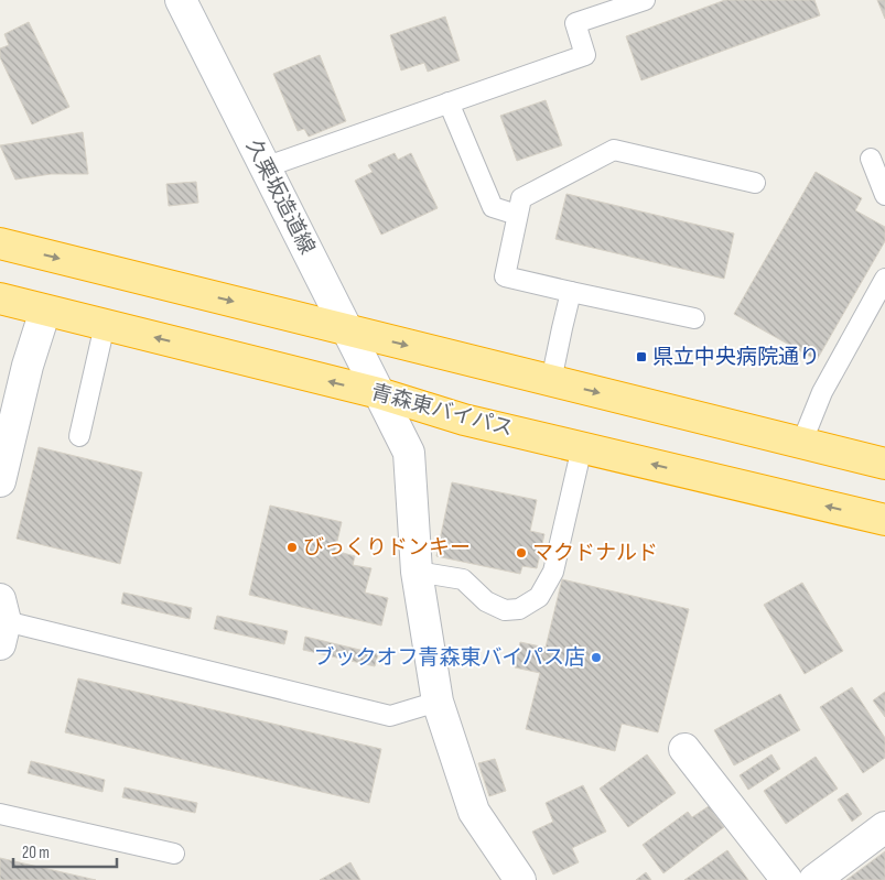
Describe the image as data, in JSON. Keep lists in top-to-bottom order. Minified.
{"streets":{"highway":["青森東バイパス"],"street":["久栗坂造道線"]},"crossings":[["久栗坂造道線","青森東バイパス"]],"places":{"transit":["県立中央病院通り"],"other":["びっくりドンキー","マクドナルド","ブックオフ青森東バイパス店"]},"scale_bar":"20 m"}
